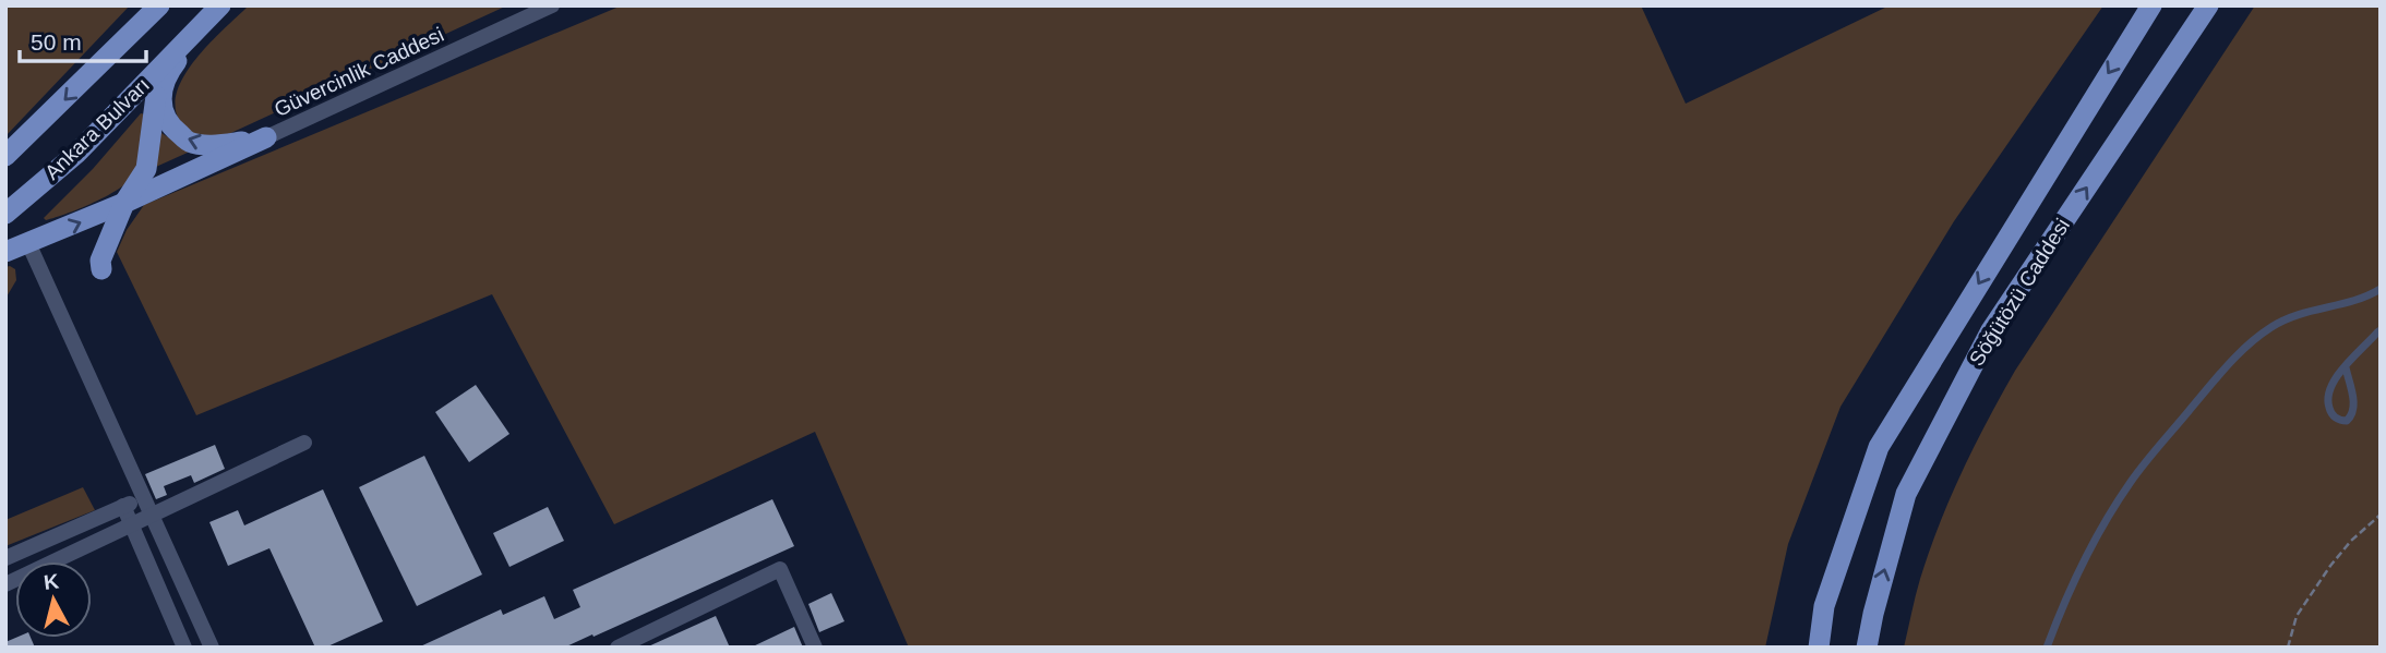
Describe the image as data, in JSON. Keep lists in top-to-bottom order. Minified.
{"streets":{"main road":["Ankara Bulvarı","Söğütözü Caddesi"],"street":["Güvercinlik Caddesi"]},"scale_bar":"50 m","north":"top"}
